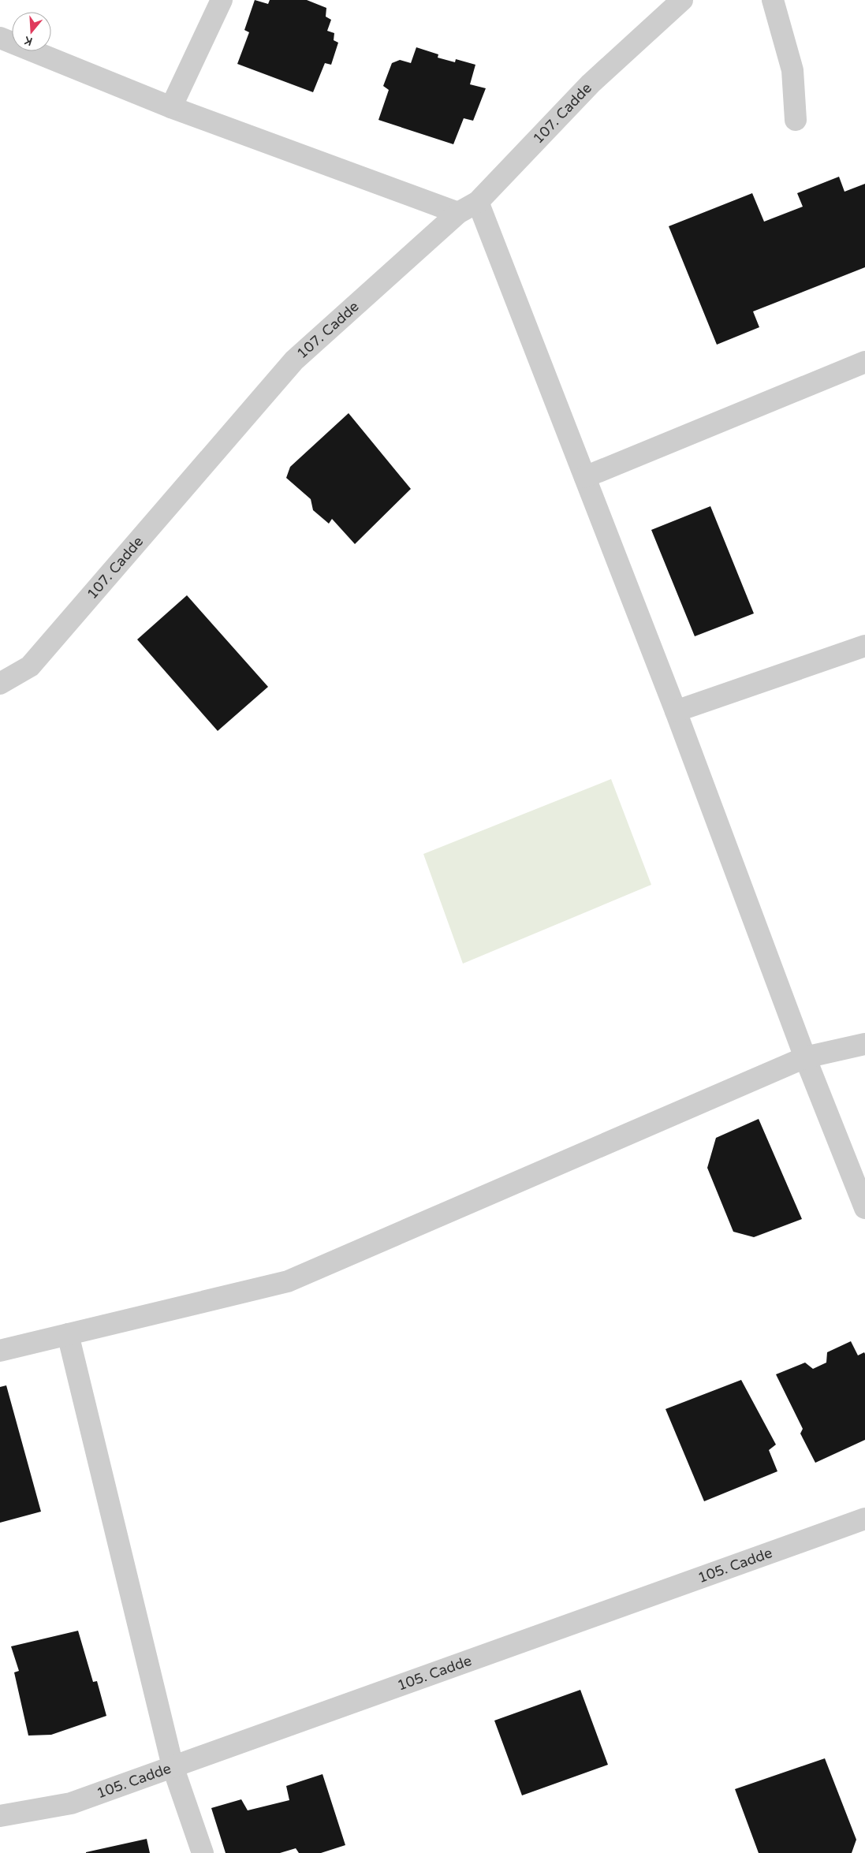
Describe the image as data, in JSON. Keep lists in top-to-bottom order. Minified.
{"streets":{"street":["107. Cadde","105. Cadde"]},"north":"bottom"}
